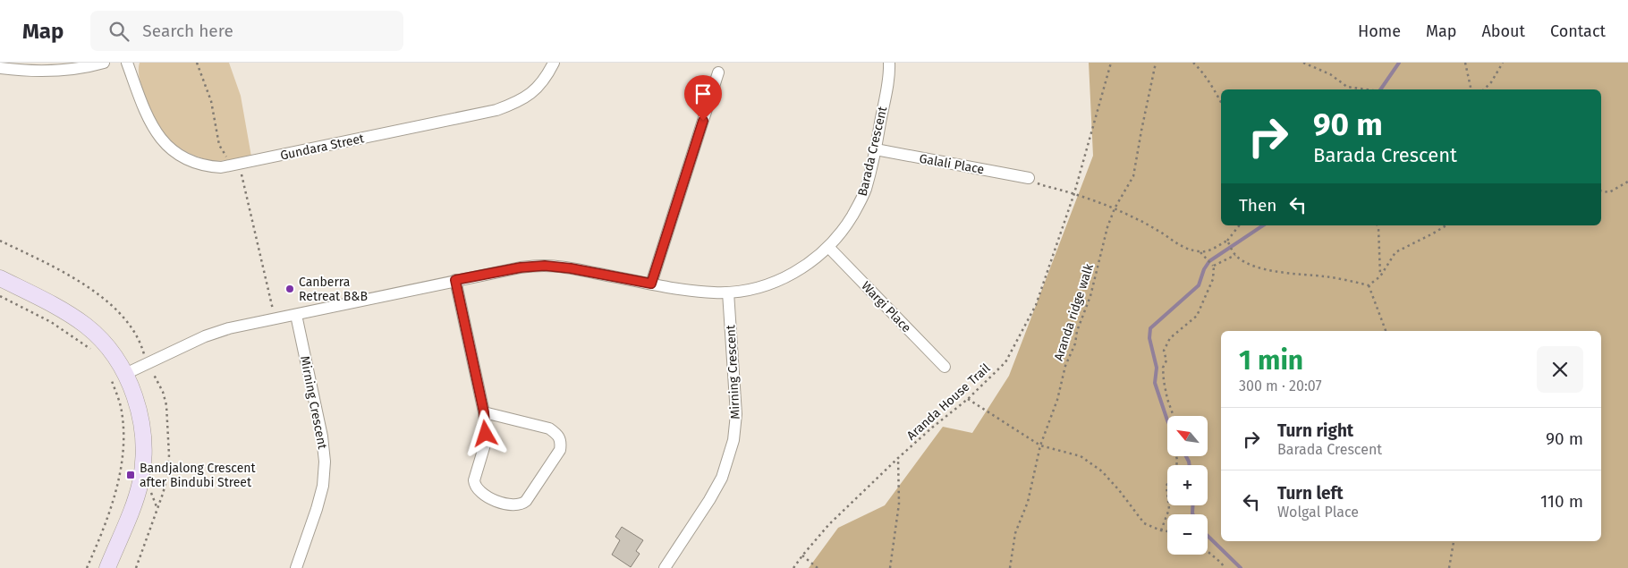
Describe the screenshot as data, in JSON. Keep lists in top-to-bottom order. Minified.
{"streets":{"street":["Gundara Street","Barada Crescent","Galali Place","Wargi Place","Mirning Crescent"],"path":["Aranda ridge walk","Aranda House Trail"]},"crossings":[["Barada Crescent","Galali Place"],["Barada Crescent","Wargi Place"],["Barada Crescent","Mirning Crescent"]],"places":{"other":["Canberra Retreat B&B"],"transit":["Bandjalong Crescent after Bindubi Street"]},"north":"top left","page":{"header":"Map","search":"Search here","nav":["Home","Map","About","Contact"],"turn":["90 m","Barada Crescent"],"then":"Then","heading":["1 min","300 m · 20:07"],"list":[{"name":"Turn right","note":"Barada Crescent","value":"90 m"},{"name":"Turn left","note":"Wolgal Place","value":"110 m"}],"map_buttons":["+","−"]}}
